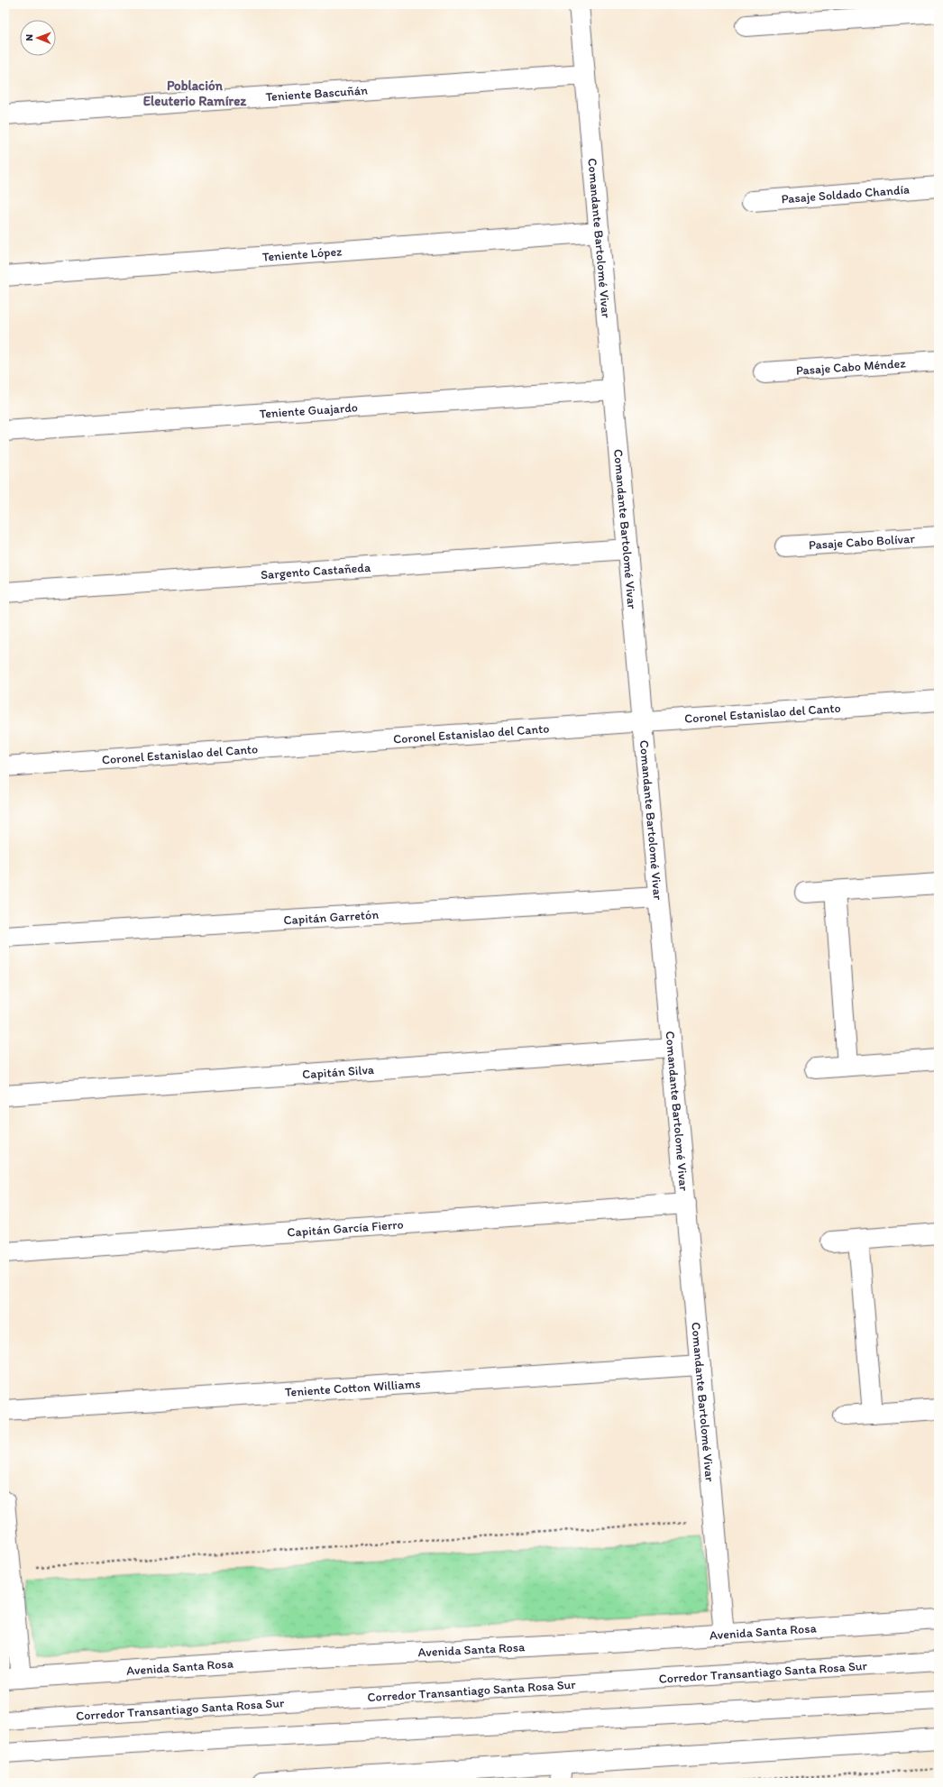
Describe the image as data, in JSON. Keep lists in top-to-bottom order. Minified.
{"streets":{"street":["Teniente Bascuñán","Pasaje Soldado Chandía","Comandante Bartolomé Vivar","Teniente López","Pasaje Cabo Méndez","Teniente Guajardo","Pasaje Cabo Bolívar","Sargento Castañeda","Coronel Estanislao del Canto","Capitán Garretón","Capitán Silva","Capitán García Fierro","Teniente Cotton Williams","Avenida Santa Rosa"],"lane":["Corredor Transantiago Santa Rosa Sur"]},"crossings":[["Teniente Bascuñán","Comandante Bartolomé Vivar"],["Comandante Bartolomé Vivar","Teniente López"],["Comandante Bartolomé Vivar","Teniente Guajardo"],["Comandante Bartolomé Vivar","Sargento Castañeda"],["Comandante Bartolomé Vivar","Coronel Estanislao del Canto"],["Comandante Bartolomé Vivar","Capitán Garretón"],["Comandante Bartolomé Vivar","Capitán Silva"],["Comandante Bartolomé Vivar","Capitán García Fierro"],["Comandante Bartolomé Vivar","Teniente Cotton Williams"],["Comandante Bartolomé Vivar","Avenida Santa Rosa"]],"districts":["Población Eleuterio Ramírez"],"north":"left"}
